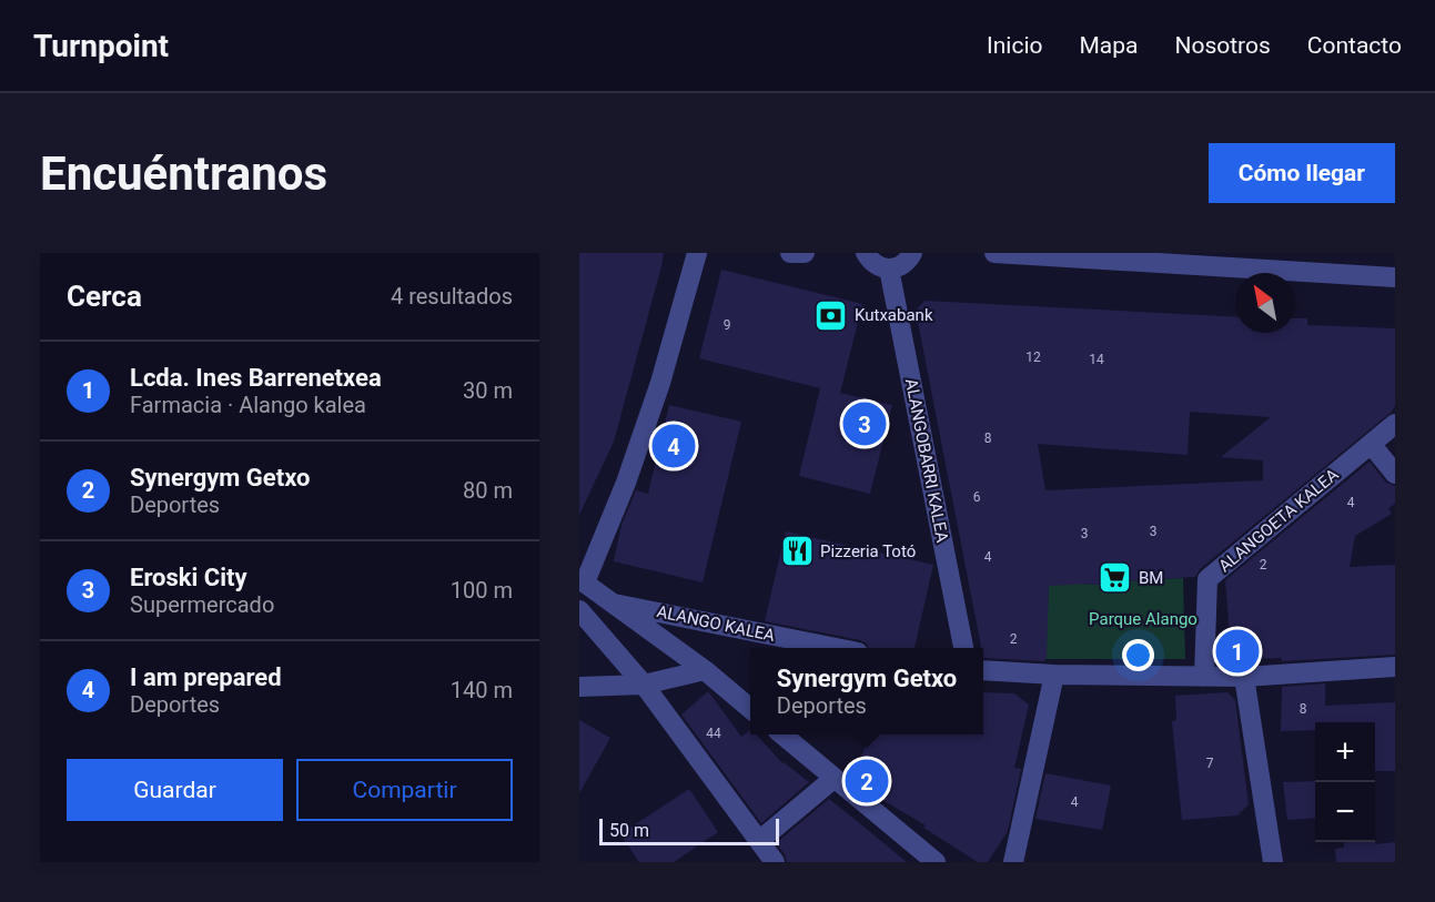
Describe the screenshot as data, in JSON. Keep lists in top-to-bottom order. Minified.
{"streets":{"street":["ALANGOBARRI KALEA","ALANGOETA KALEA","ALANGO KALEA"]},"parks":["Parque Alango"],"places":{"bank":["Kutxabank"],"restaurant":["Pizzeria Totó"],"supermarket":["BM"]},"house_numbers":["9","12","14","8","6","4","3","3","4","2","2","8","44","7","4"],"scale_bar":"50 m","north":"top left","page":{"header":"Turnpoint","nav":["Inicio","Mapa","Nosotros","Contacto"],"buttons":["Cómo llegar",["Guardar","Compartir"]],"title":"Encuéntranos","heading":["Cerca","4 resultados"],"list":[{"mark":"1","name":"Lcda. Ines Barrenetxea","note":"Farmacia · Alango kalea","value":"30 m"},{"mark":"2","name":"Synergym Getxo","note":"Deportes","value":"80 m"},{"mark":"3","name":"Eroski City","note":"Supermercado","value":"100 m"},{"mark":"4","name":"I am prepared","note":"Deportes","value":"140 m"}],"pins":["3","4","1","2"],"popup":["Synergym Getxo","Deportes"],"map_buttons":["+","−"],"scale":"50 m"}}
